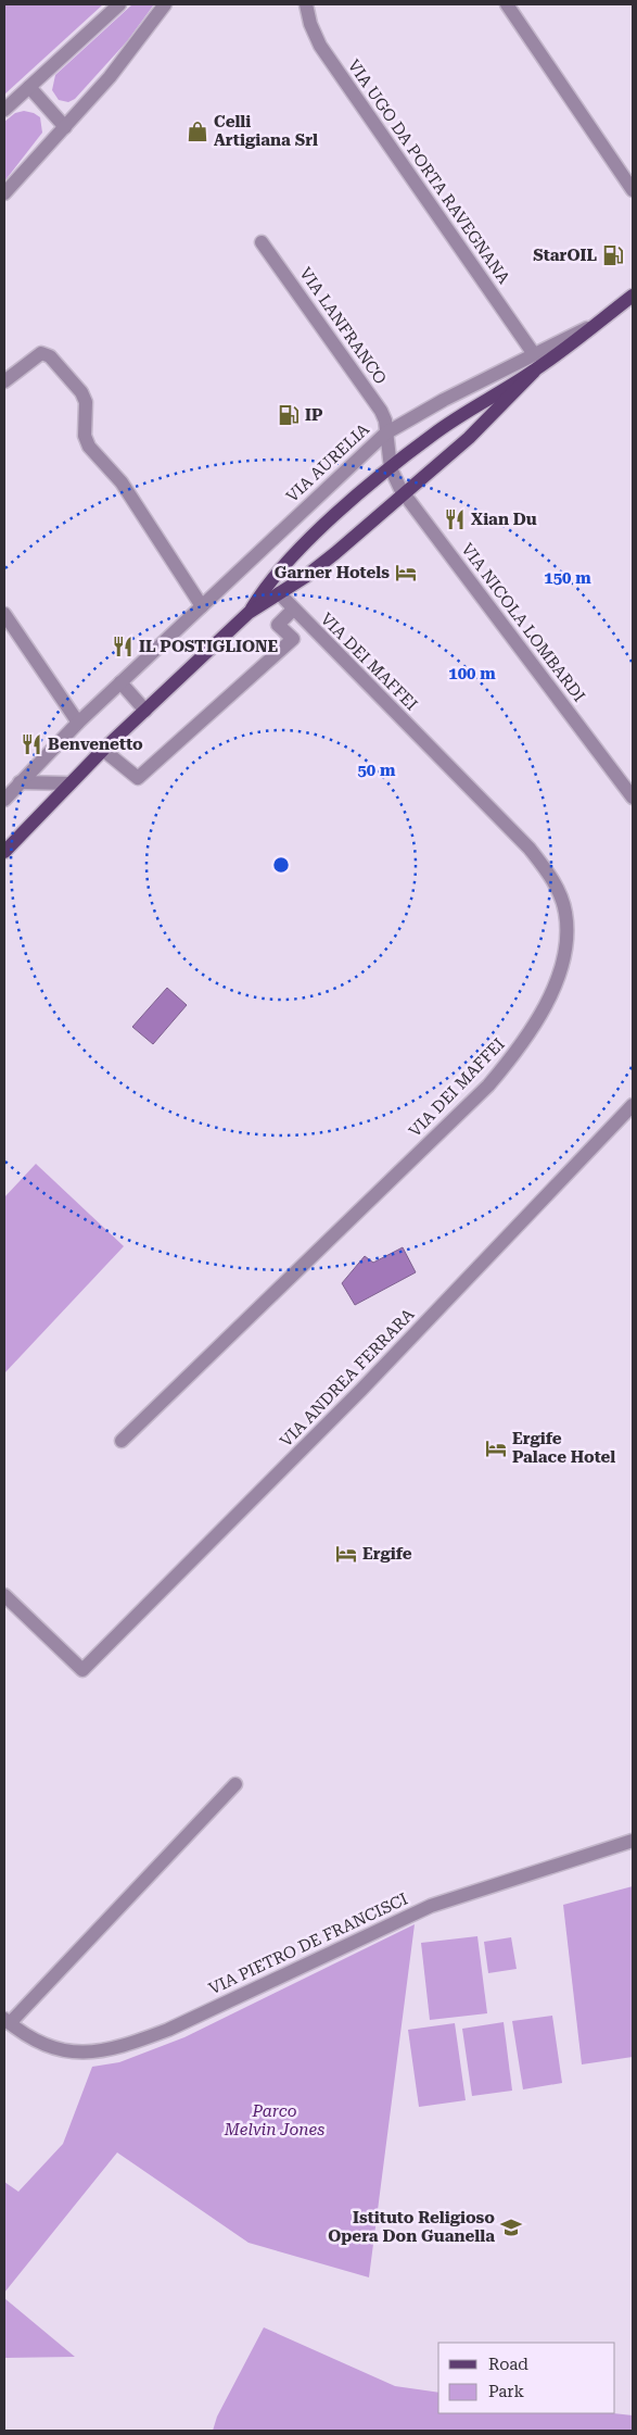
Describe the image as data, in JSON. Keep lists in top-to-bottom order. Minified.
{"streets":{"main road":["VIA AURELIA"],"street":["VIA UGO DA PORTA RAVEGNANA","VIA LANFRANCO","VIA NICOLA LOMBARDI","VIA DEI MAFFEI","VIA ANDREA FERRARA","VIA PIETRO DE FRANCISCI"]},"crossings":[["VIA UGO DA PORTA RAVEGNANA","VIA AURELIA"],["VIA LANFRANCO","VIA AURELIA"],["VIA LANFRANCO","VIA NICOLA LOMBARDI"],["VIA AURELIA","VIA NICOLA LOMBARDI"],["VIA AURELIA","VIA DEI MAFFEI"]],"parks":["Parco Melvin Jones"],"places":{"shop":["Celli Artigiana Srl"],"fuel station":["StarOIL","IP"],"restaurant":["Xian Du","IL POSTIGLIONE","Benvenetto"],"hotel":["Garner Hotels","Ergife Palace Hotel","Ergife"],"school or university":["Istituto Religioso Opera Don Guanella"]},"legend":["Road","Park"],"rings":["150 m","100 m","50 m"]}
